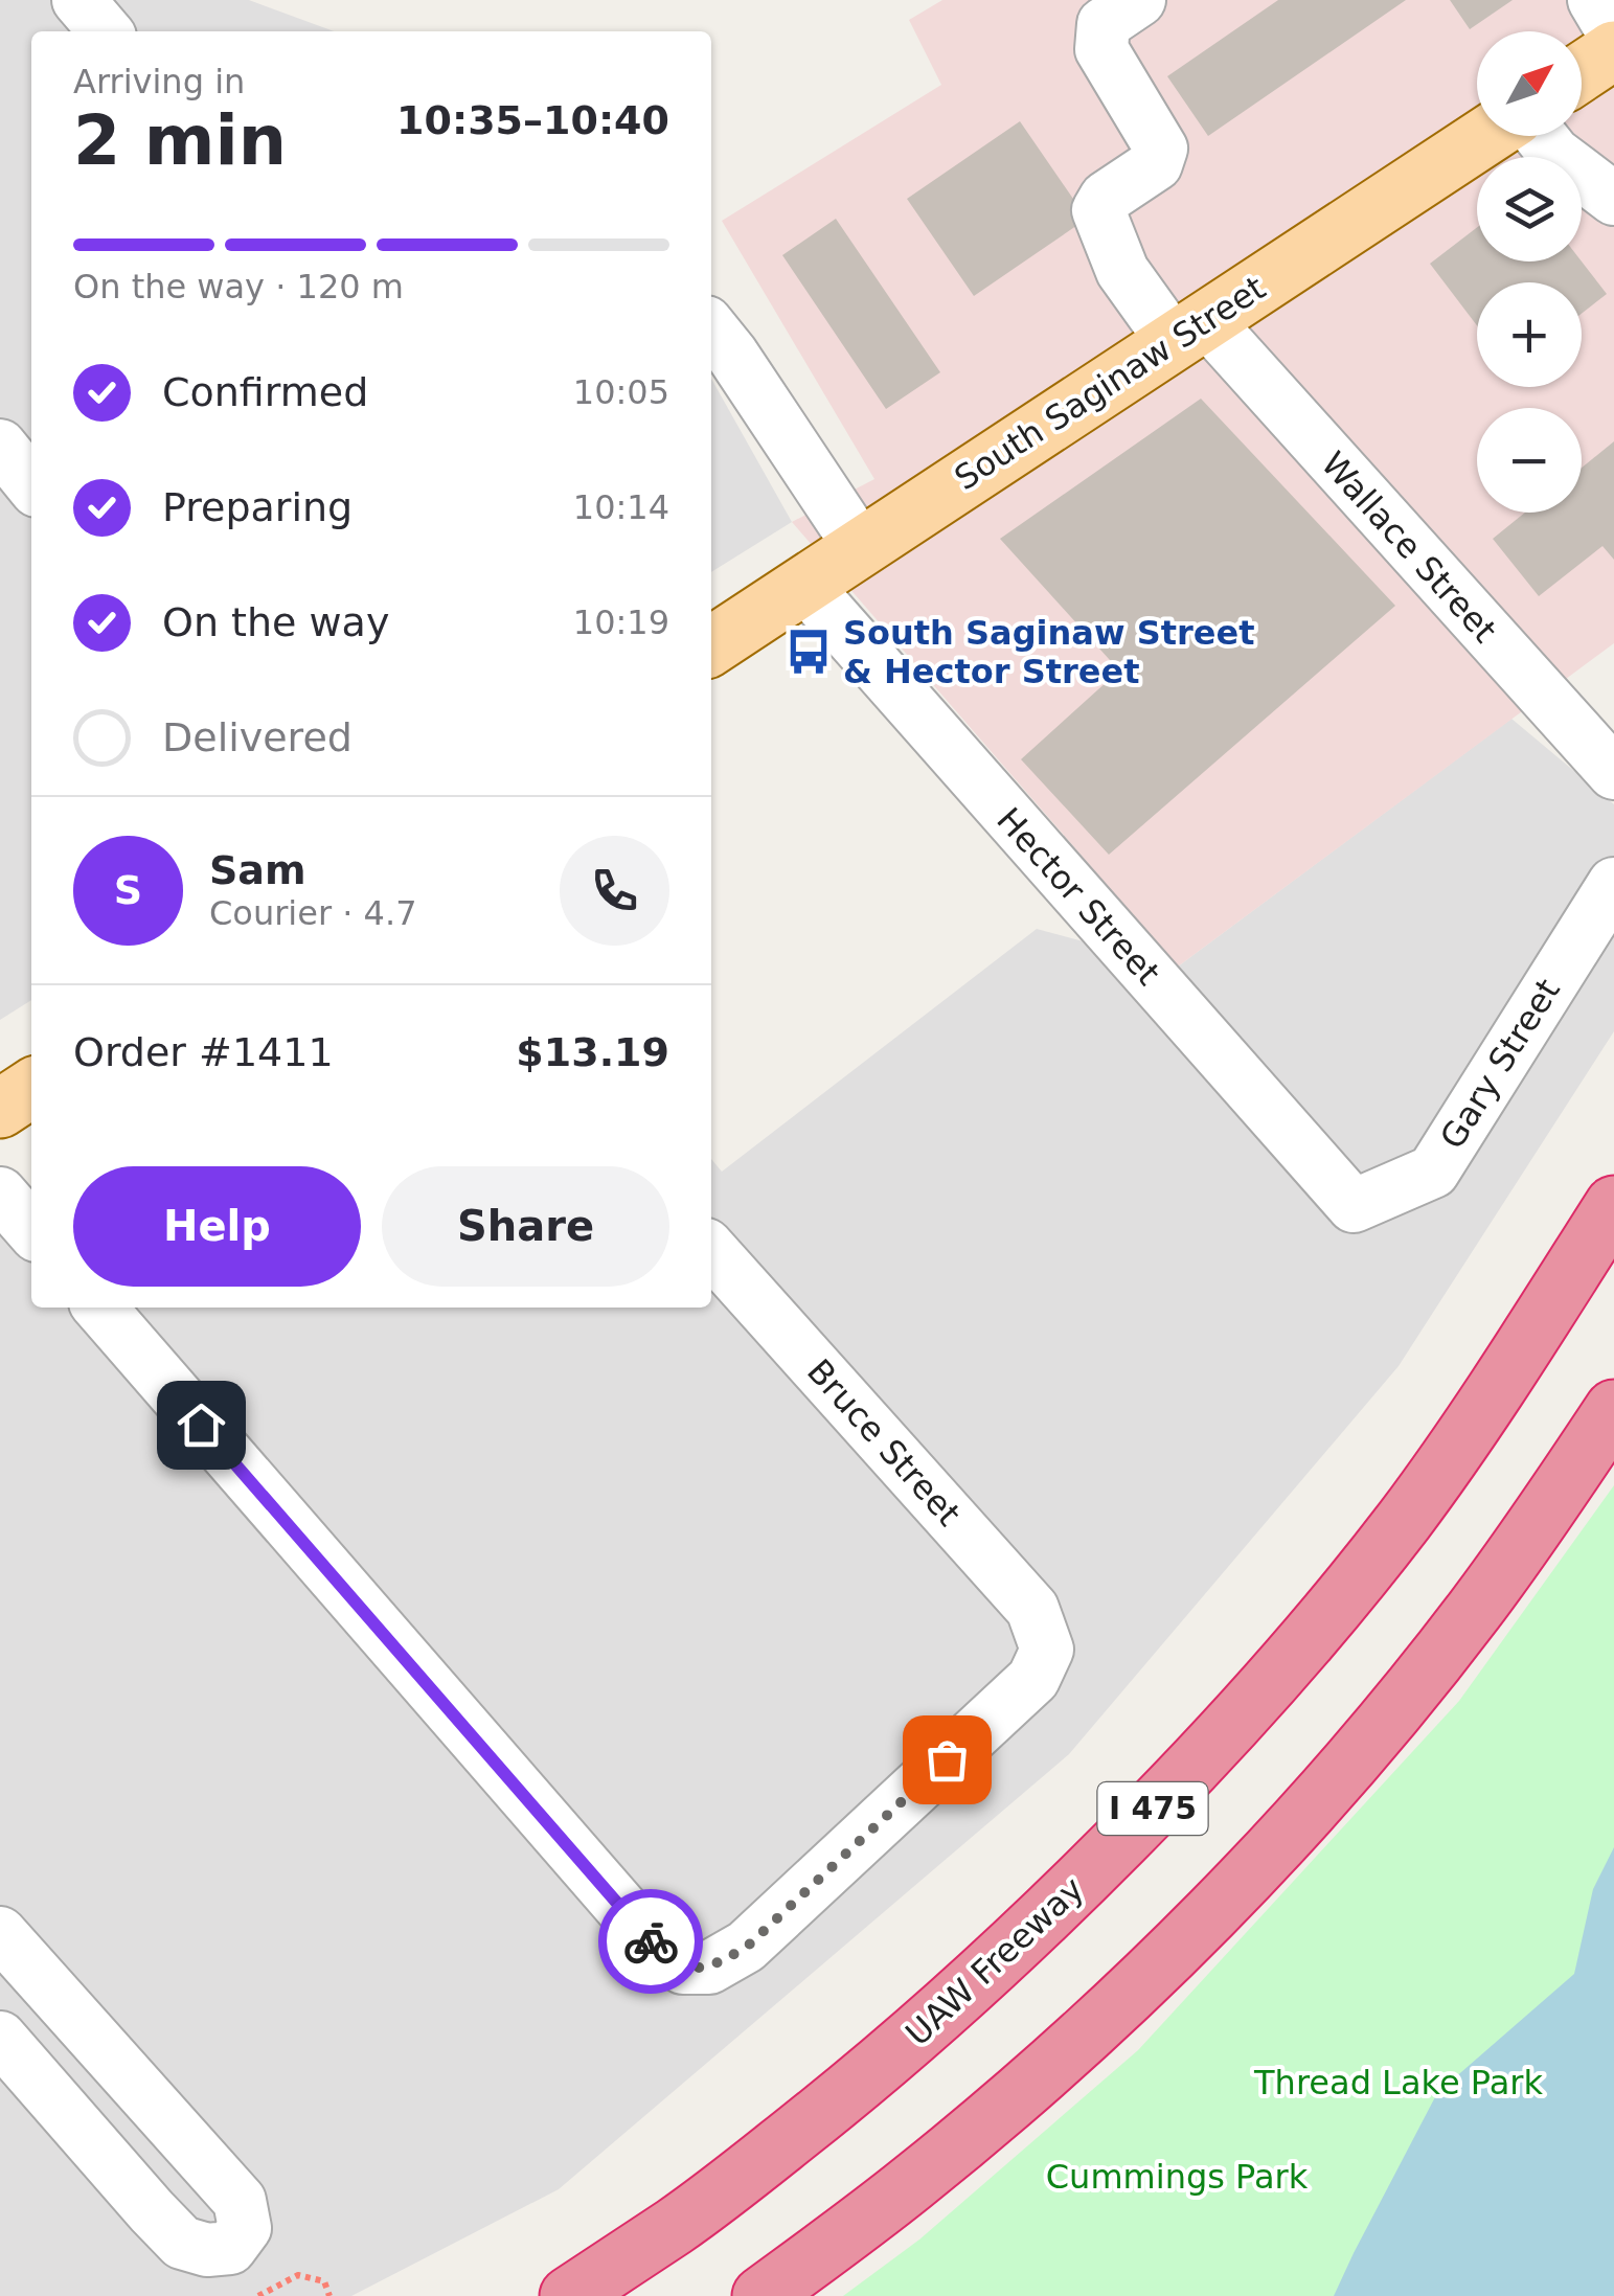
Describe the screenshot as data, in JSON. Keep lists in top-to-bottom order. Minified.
{"streets":{"highway":["I 475","UAW Freeway"],"main road":["South Saginaw Street"],"street":["Wallace Street","Hector Street","Gary Street","Bruce Street"]},"crossings":[["South Saginaw Street","Wallace Street"],["South Saginaw Street","Hector Street"],["Hector Street","Gary Street"]],"parks":["Thread Lake Park","Cummings Park"],"places":{"bus stop":["South Saginaw Street & Hector Street"]},"north":"top right","page":{"map_buttons":["+","−"],"heading":["2 min","Arriving in","10:35–10:40"],"panel":["Sam","Courier · 4.7","Order #1411","$13.19"],"bar":"On the way · 120 m","list":[["Confirmed","10:05"],["Preparing","10:14"],["On the way","10:19"],"Delivered"],"round":"S","buttons":["Help","Share"]}}
